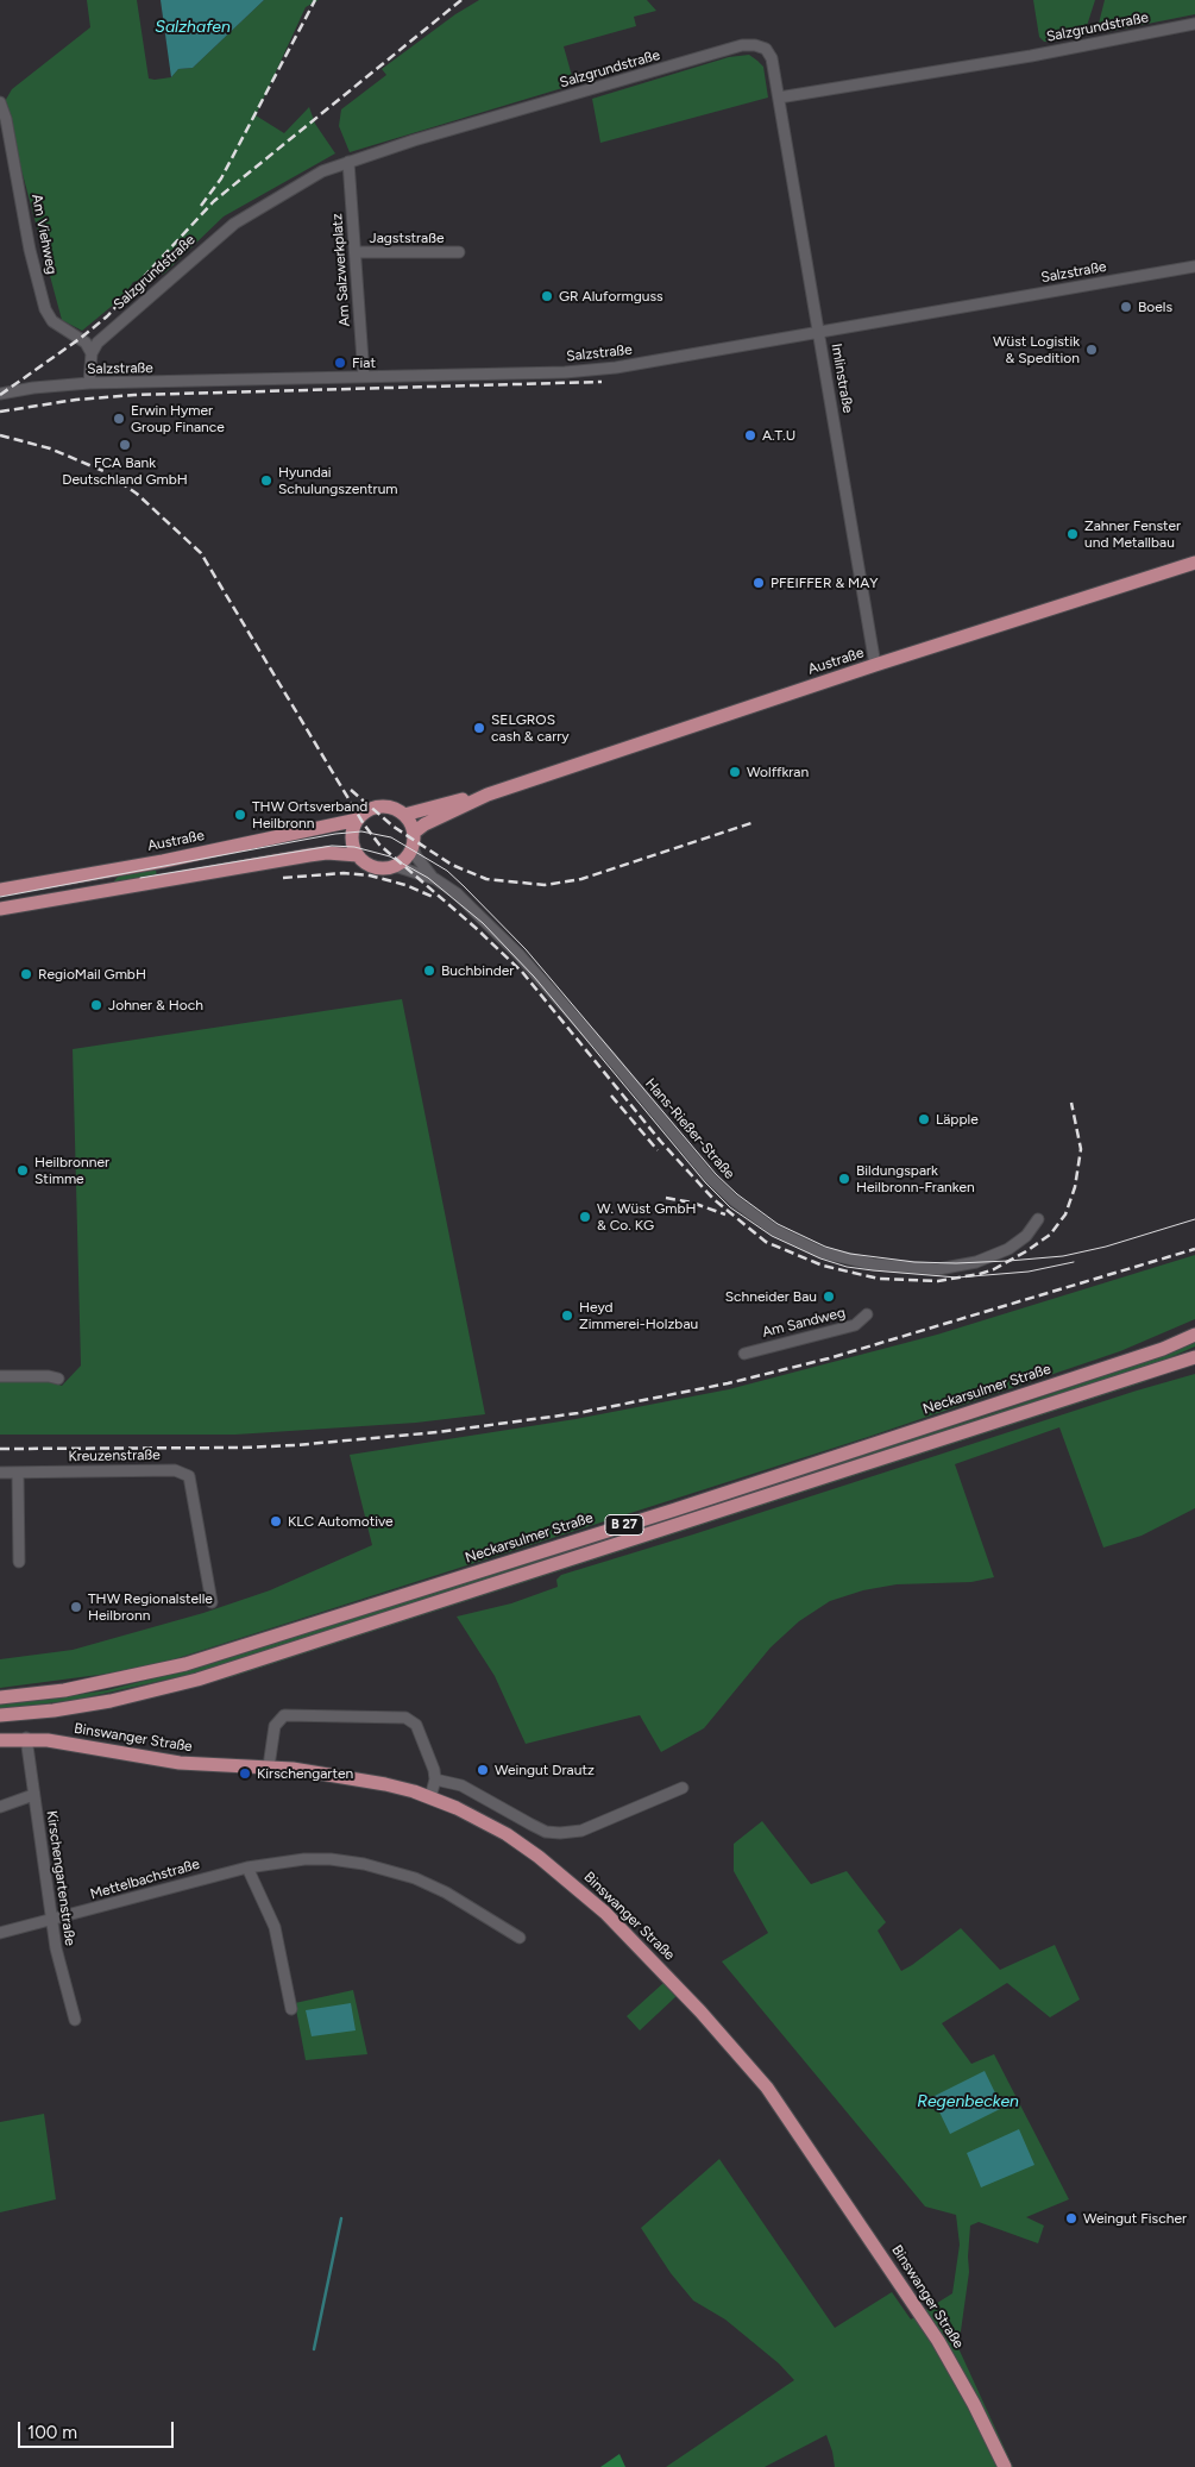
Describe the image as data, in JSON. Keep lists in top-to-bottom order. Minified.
{"streets":{"main road":["Austraße","Neckarsulmer Straße","B 27","Binswanger Straße"],"street":["Salzgrundstraße","Am Viehweg","Jagststraße","Am Salzwerkplatz","Salzstraße","Imlinstraße","Hans-Rießer-Straße","Am Sandweg","Kreuzenstraße","Kirschengartenstraße","Mettelbachstraße"]},"crossings":[["Salzgrundstraße","Am Viehweg"],["Salzgrundstraße","Am Salzwerkplatz"],["Salzgrundstraße","Imlinstraße"],["Jagststraße","Am Salzwerkplatz"],["Am Salzwerkplatz","Salzstraße"],["Salzstraße","Imlinstraße"],["Imlinstraße","Austraße"],["Austraße","Hans-Rießer-Straße"],["Binswanger Straße","Kirschengartenstraße"],["Kirschengartenstraße","Mettelbachstraße"]],"water":["Salzhafen","Regenbecken"],"places":["GR Aluformguss","Boels","Wüst Logistik & Spedition","Fiat","Erwin Hymer Group Finance","A.T.U","FCA Bank Deutschland GmbH","Hyundai Schulungszentrum","Zahner Fenster und Metallbau","PFEIFFER & MAY","SELGROS cash & carry","Wolffkran","THW Ortsverband Heilbronn","Buchbinder","RegioMail GmbH","Johner & Hoch","Läpple","Heilbronner Stimme","Bildungspark Heilbronn-Franken","W. Wüst GmbH & Co. KG","Schneider Bau","Heyd Zimmerei-Holzbau","KLC Automotive","THW Regionalstelle Heilbronn","Weingut Drautz","Kirschengarten","Weingut Fischer"],"scale_bar":"100 m"}
